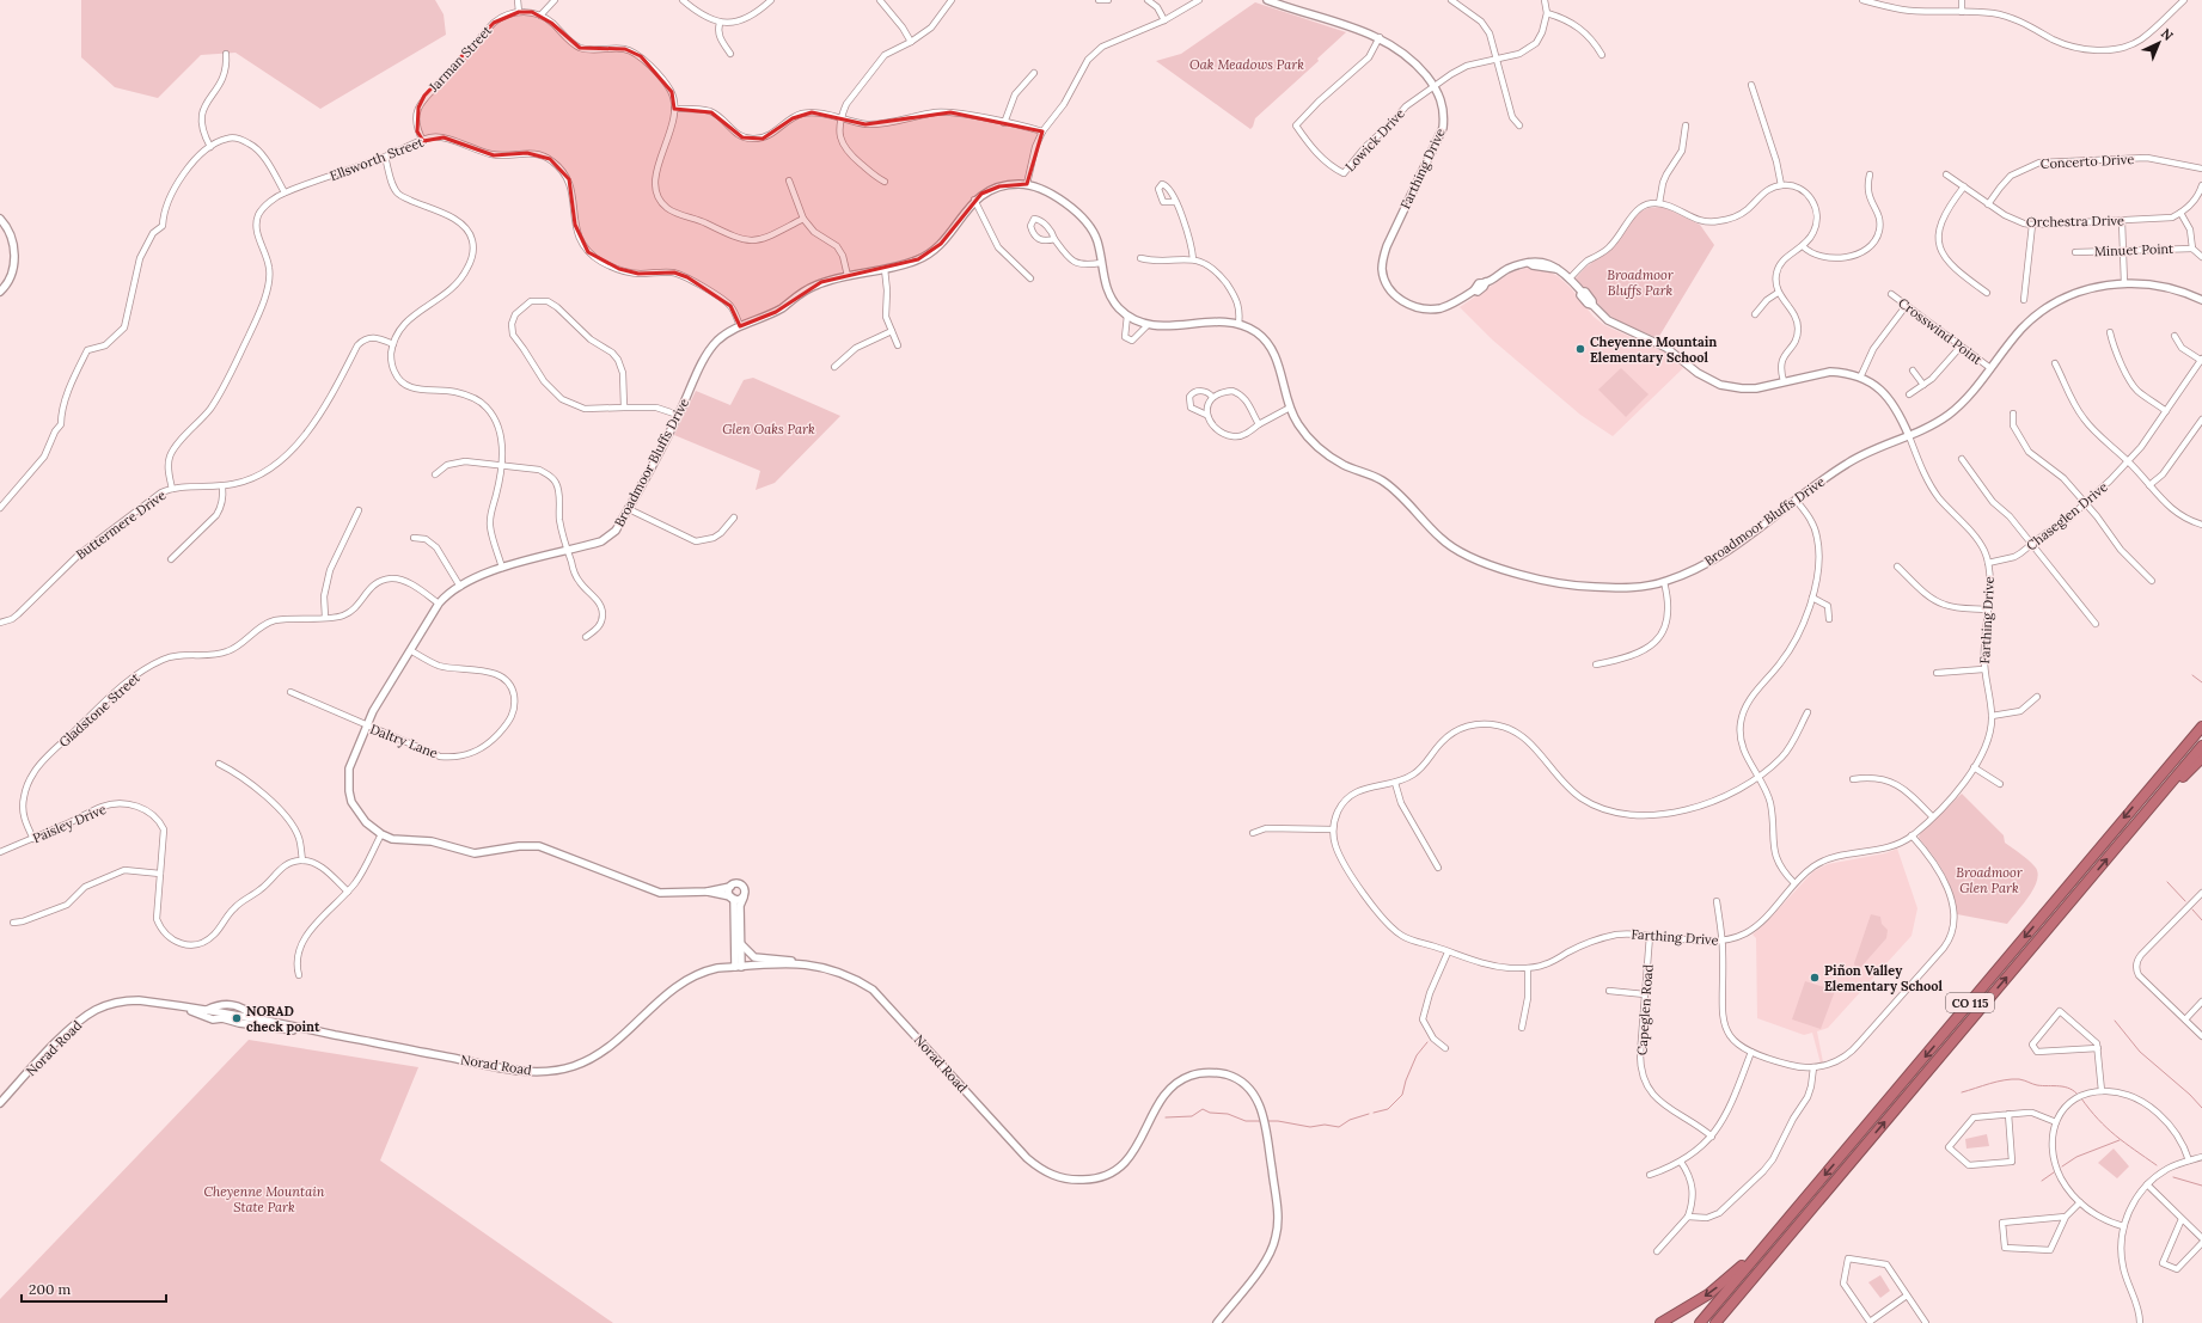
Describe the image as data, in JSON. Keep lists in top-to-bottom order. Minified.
{"streets":{"highway":["CO 115"],"street":["Jarman Street","Lowick Drive","Ellsworth Street","Concerto Drive","Farthing Drive","Orchestra Drive","Minuet Point","Crosswind Point","Broadmoor Bluffs Drive","Chaseglen Drive","Buttermere Drive","Gladstone Street","Daltry Lane","Paisley Drive","Capeglen Road","Norad Road"]},"crossings":[["Jarman Street","Ellsworth Street"],["Lowick Drive","Farthing Drive"],["Ellsworth Street","Broadmoor Bluffs Drive"],["Ellsworth Street","Buttermere Drive"],["Concerto Drive","Orchestra Drive"],["Farthing Drive","Broadmoor Bluffs Drive"],["Farthing Drive","Chaseglen Drive"],["Farthing Drive","Capeglen Road"],["Crosswind Point","Broadmoor Bluffs Drive"],["Broadmoor Bluffs Drive","Gladstone Street"],["Broadmoor Bluffs Drive","Daltry Lane"],["Gladstone Street","Paisley Drive"]],"parks":["Oak Meadows Park","Broadmoor Bluffs Park","Glen Oaks Park","Broadmoor Glen Park","Cheyenne Mountain State Park"],"places":["Cheyenne Mountain Elementary School","Piñon Valley Elementary School","NORAD check point"],"scale_bar":"200 m","north":"top right"}
